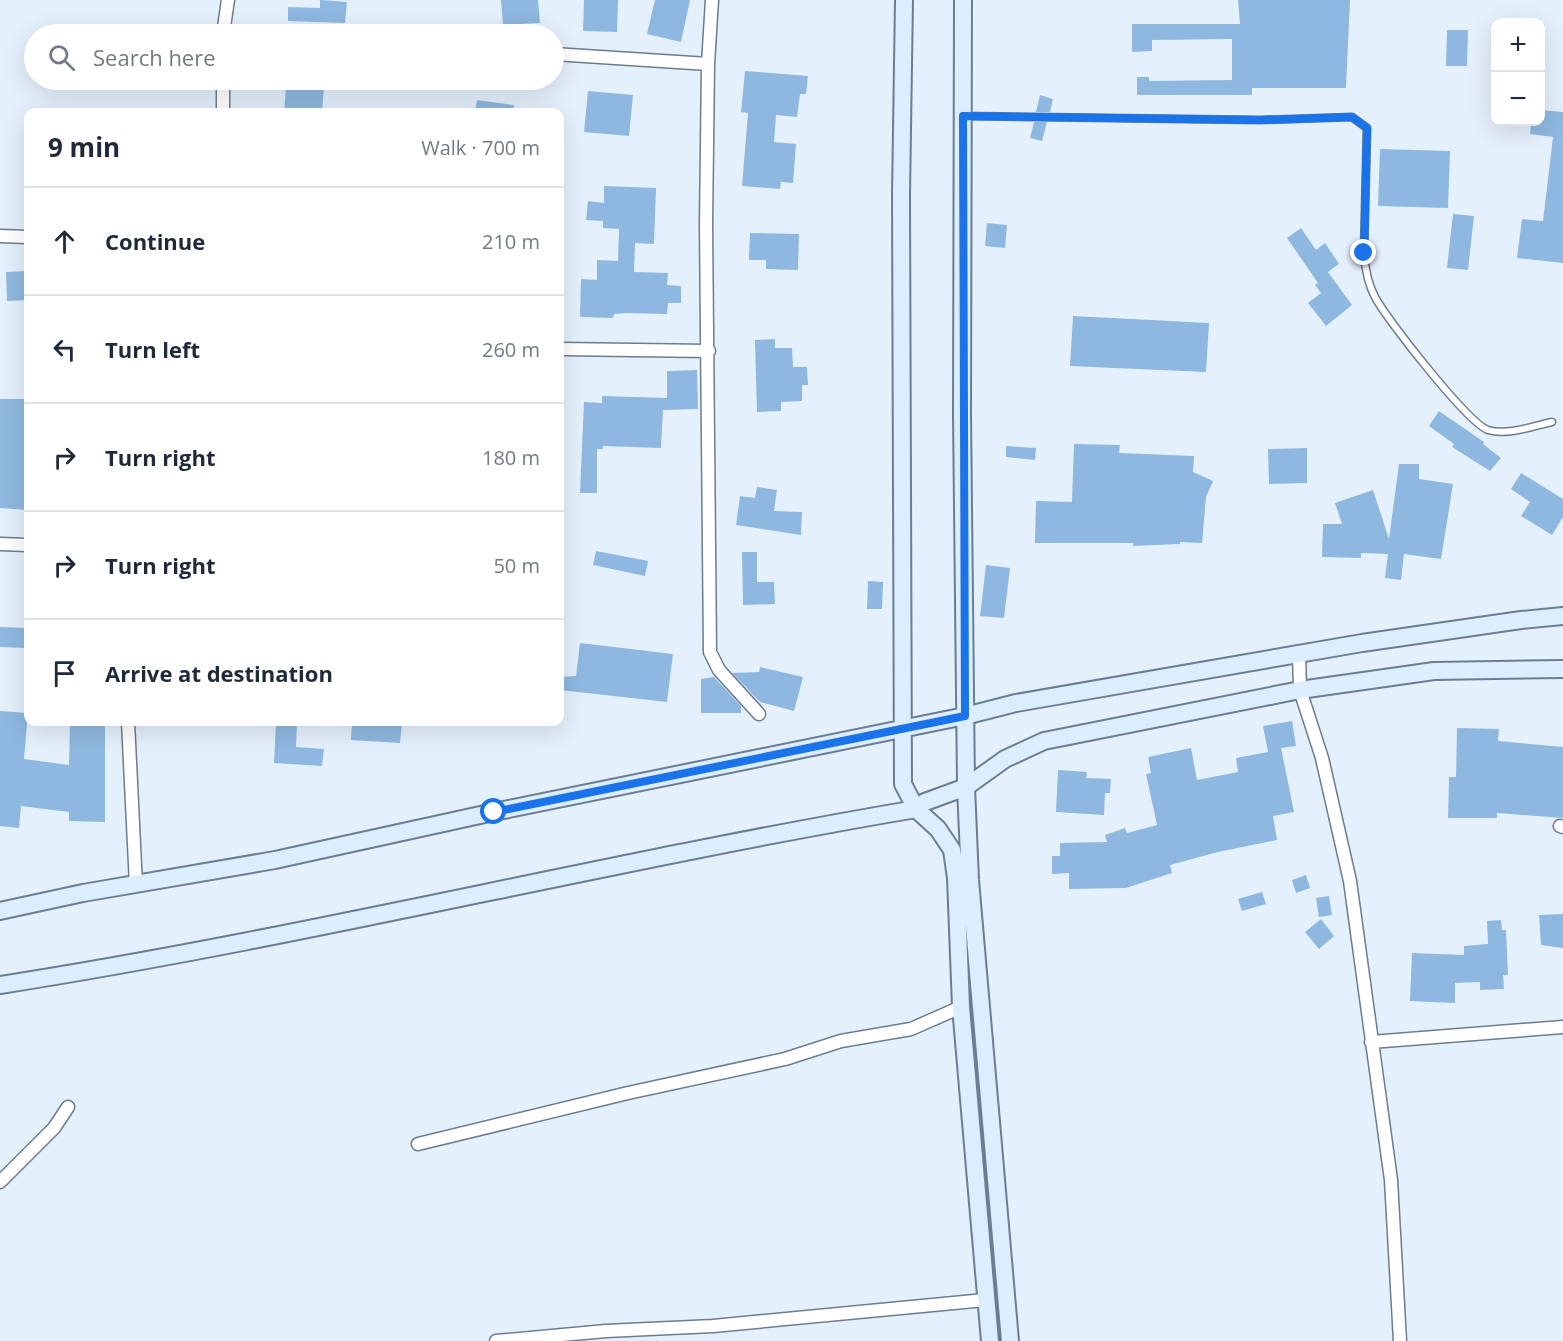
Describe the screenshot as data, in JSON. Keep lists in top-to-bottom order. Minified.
{"page":{"map_buttons":["+","−"],"search":"Search here","heading":["9 min","Walk · 700 m"],"list":[["Continue","210 m"],["Turn left","260 m"],["Turn right","180 m"],["Turn right","50 m"],"Arrive at destination"]}}
